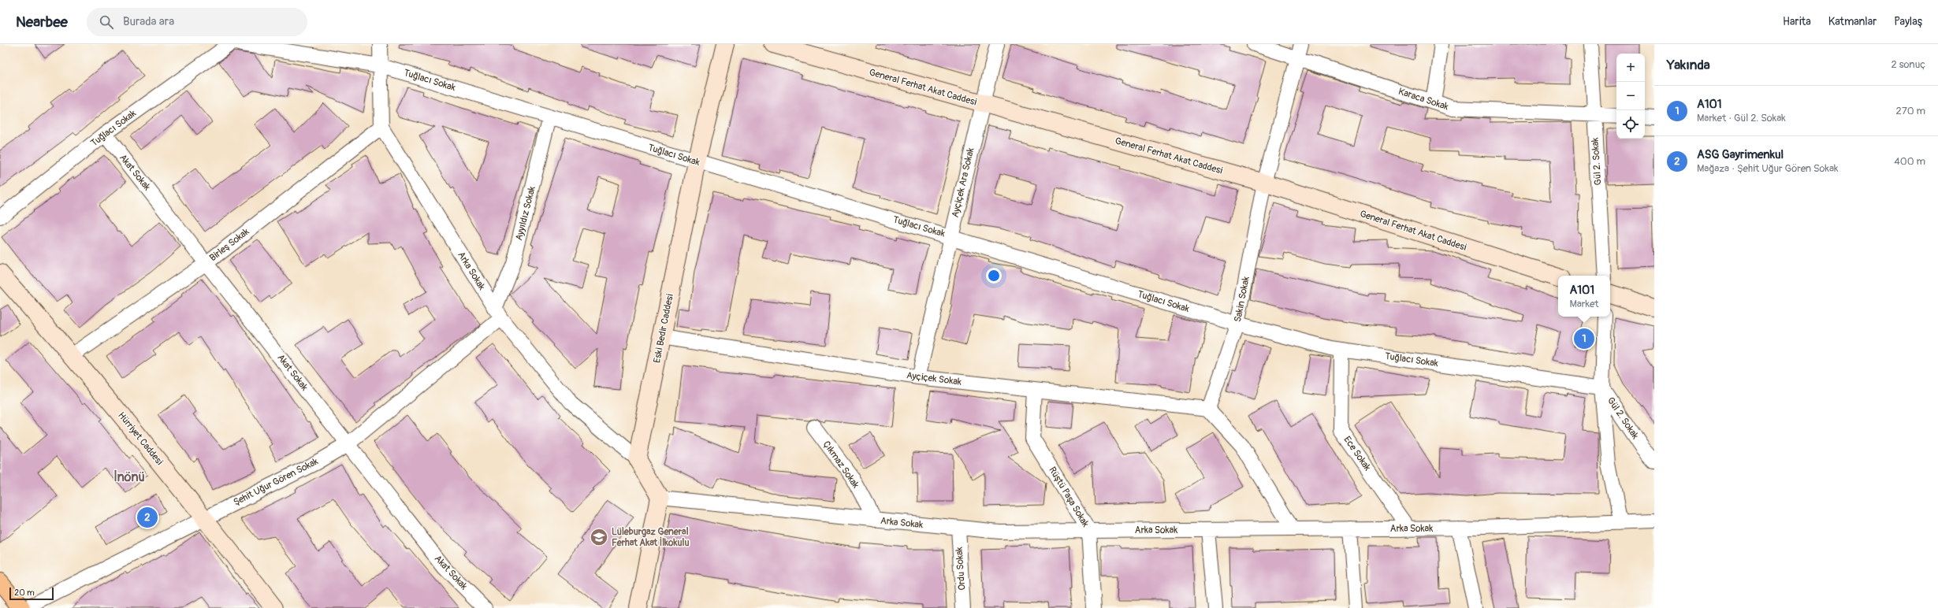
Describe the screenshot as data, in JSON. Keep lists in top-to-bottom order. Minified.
{"streets":{"street":["Tuğlacı Sokak","General Ferhat Akat Caddesi","Karaca Sokak","Gül 2. Sokak","Akat Sokak","Ayçiçek Ara Sokak","Ayyıldız Sokak","Birleş Sokak","Arka Sokak","Sakin Sokak","Eski Bedir Caddesi","Ayçiçek Sokak","Hürriyet Caddesi","Ece Sokak","Çıkmaz Sokak","Şehit Uğur Gören Sokak","Rüştü Paşa Sokak","Ordu Sokak"]},"crossings":[["Tuğlacı Sokak","Gül 2. Sokak"],["Tuğlacı Sokak","Akat Sokak"],["Tuğlacı Sokak","Ayçiçek Ara Sokak"],["Tuğlacı Sokak","Ayyıldız Sokak"],["Tuğlacı Sokak","Arka Sokak"],["Tuğlacı Sokak","Sakin Sokak"],["Tuğlacı Sokak","Eski Bedir Caddesi"],["Tuğlacı Sokak","Ece Sokak"],["General Ferhat Akat Caddesi","Ayçiçek Ara Sokak"],["General Ferhat Akat Caddesi","Sakin Sokak"],["Karaca Sokak","Gül 2. Sokak"],["Karaca Sokak","Sakin Sokak"],["Akat Sokak","Birleş Sokak"],["Akat Sokak","Şehit Uğur Gören Sokak"],["Ayçiçek Ara Sokak","Ayçiçek Sokak"],["Ayyıldız Sokak","Arka Sokak"],["Ayyıldız Sokak","Şehit Uğur Gören Sokak"],["Birleş Sokak","Arka Sokak"],["Birleş Sokak","Hürriyet Caddesi"],["Arka Sokak","Eski Bedir Caddesi"],["Arka Sokak","Ece Sokak"],["Arka Sokak","Çıkmaz Sokak"],["Arka Sokak","Şehit Uğur Gören Sokak"],["Arka Sokak","Rüştü Paşa Sokak"],["Arka Sokak","Ordu Sokak"],["Sakin Sokak","Ayçiçek Sokak"],["Eski Bedir Caddesi","Ayçiçek Sokak"],["Ayçiçek Sokak","Rüştü Paşa Sokak"],["Hürriyet Caddesi","Şehit Uğur Gören Sokak"]],"districts":["İnönü"],"places":{"school or university":["Lüleburgaz General Ferhat Akat İlkokulu"]},"scale_bar":"20 m","page":{"header":"Nearbee","search":"Burada ara","nav":["Harita","Katmanlar","Paylaş"],"heading":["Yakında","2 sonuç"],"map_buttons":["+","−"],"list":[{"mark":"1","name":"A101","note":"Market · Gül 2. Sokak","value":"270 m"},{"mark":"2","name":"ASG Gayrimenkul","note":"Mağaza · Şehit Uğur Gören Sokak","value":"400 m"}],"popup":["A101","Market"],"pins":["1","2"],"scale":"20 m"}}
